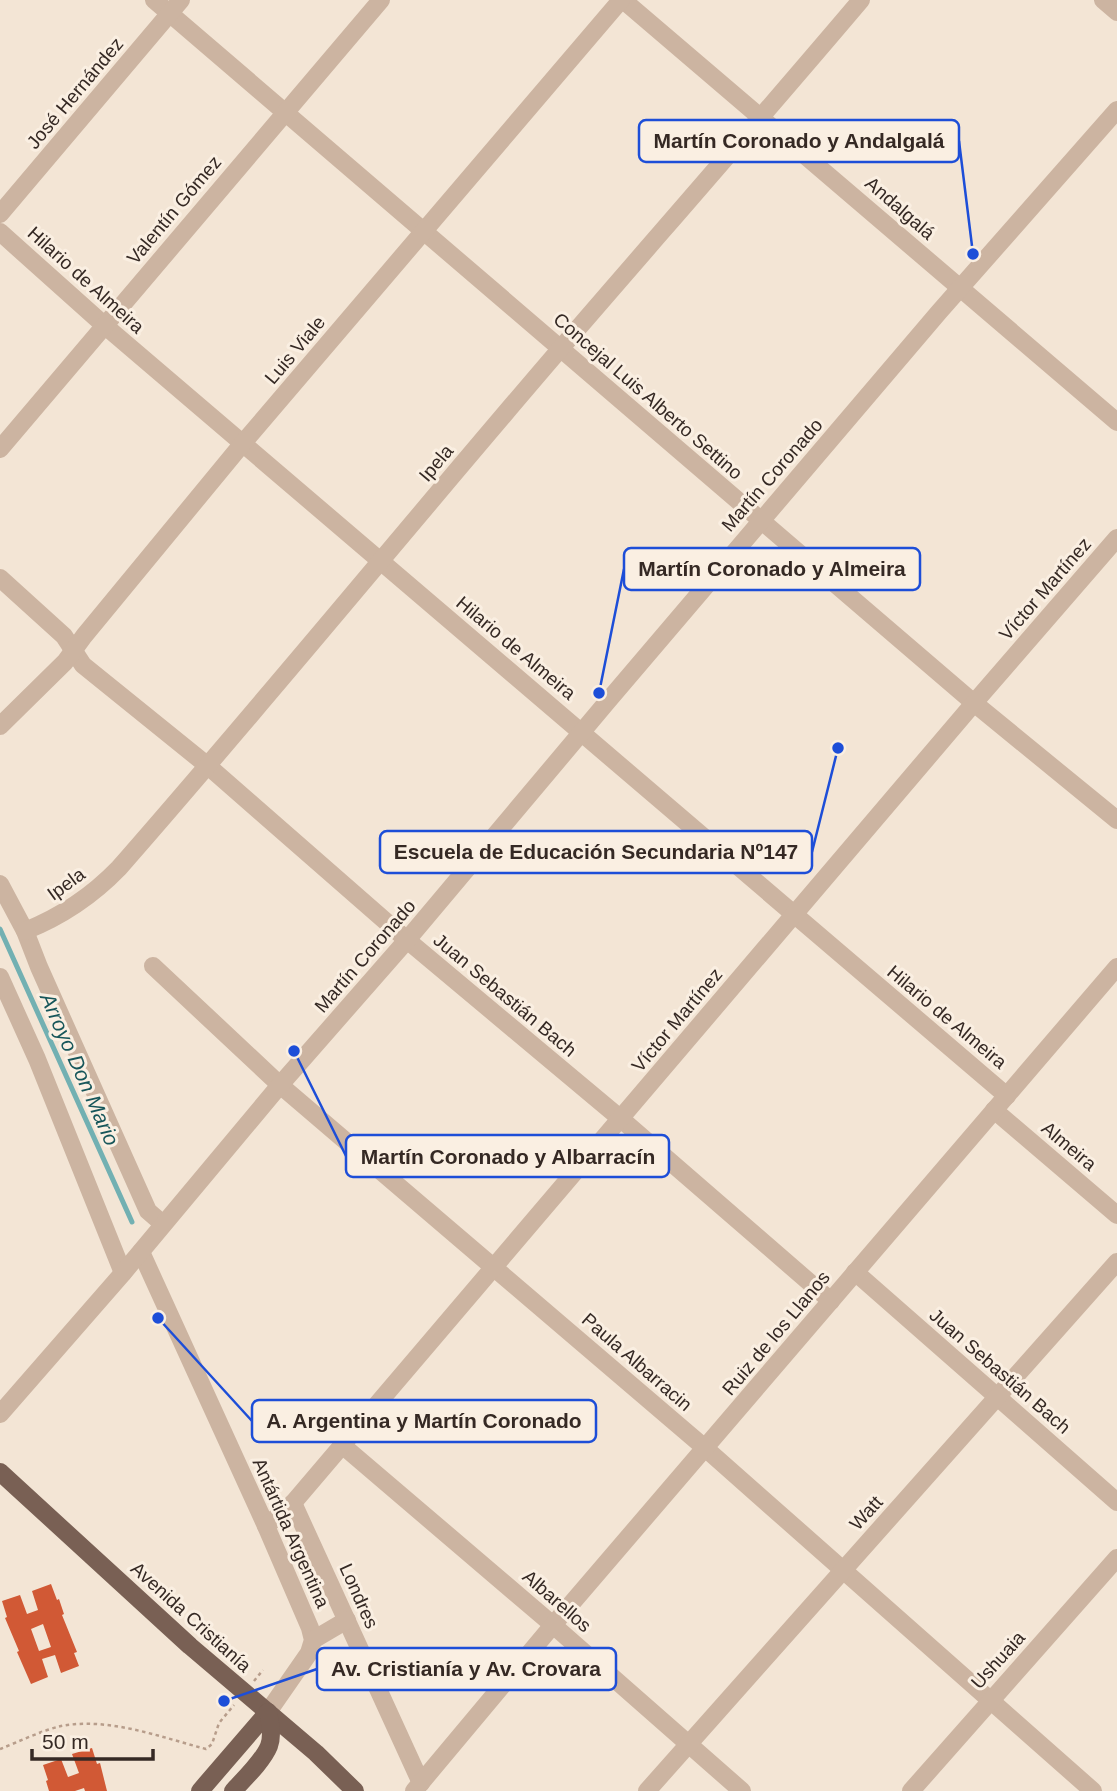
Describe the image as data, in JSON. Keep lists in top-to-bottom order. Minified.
{"streets":{"main road":["Avenida Cristianía"],"street":["José Hernández","Andalgalá","Valentín Gómez","Hilario de Almeira","Luis Viale","Concejal Luis Alberto Settino","Ipela","Martín Coronado","Víctor Martínez","Juan Sebastián Bach","Almeira","Ruiz de los Llanos","Paula Albarracin","Watt","Antártida Argentina","Londres","Albarellos","Ushuaia"]},"crossings":[["José Hernández","Concejal Luis Alberto Settino"],["Andalgalá","Luis Viale"],["Andalgalá","Ipela"],["Andalgalá","Martín Coronado"],["Valentín Gómez","Hilario de Almeira"],["Valentín Gómez","Concejal Luis Alberto Settino"],["Hilario de Almeira","Luis Viale"],["Hilario de Almeira","Ipela"],["Hilario de Almeira","Martín Coronado"],["Hilario de Almeira","Víctor Martínez"],["Hilario de Almeira","Ruiz de los Llanos"],["Luis Viale","Concejal Luis Alberto Settino"],["Luis Viale","Juan Sebastián Bach"],["Concejal Luis Alberto Settino","Ipela"],["Concejal Luis Alberto Settino","Martín Coronado"],["Concejal Luis Alberto Settino","Víctor Martínez"],["Ipela","Juan Sebastián Bach"],["Martín Coronado","Juan Sebastián Bach"],["Martín Coronado","Paula Albarracin"],["Martín Coronado","Antártida Argentina"],["Víctor Martínez","Juan Sebastián Bach"],["Víctor Martínez","Paula Albarracin"],["Víctor Martínez","Antártida Argentina"],["Víctor Martínez","Londres"],["Víctor Martínez","Albarellos"],["Juan Sebastián Bach","Ruiz de los Llanos"],["Juan Sebastián Bach","Watt"],["Almeira","Ruiz de los Llanos"],["Ruiz de los Llanos","Paula Albarracin"],["Ruiz de los Llanos","Londres"],["Ruiz de los Llanos","Albarellos"],["Paula Albarracin","Watt"],["Paula Albarracin","Ushuaia"],["Watt","Albarellos"],["Antártida Argentina","Avenida Cristianía"]],"water":["Arroyo Don Mario"],"places":["Martín Coronado y Andalgalá","Martín Coronado y Almeira","Escuela de Educación Secundaria Nº147","Martín Coronado y Albarracín","A. Argentina y Martín Coronado","Av. Cristianía y Av. Crovara"],"scale_bar":"50 m"}
